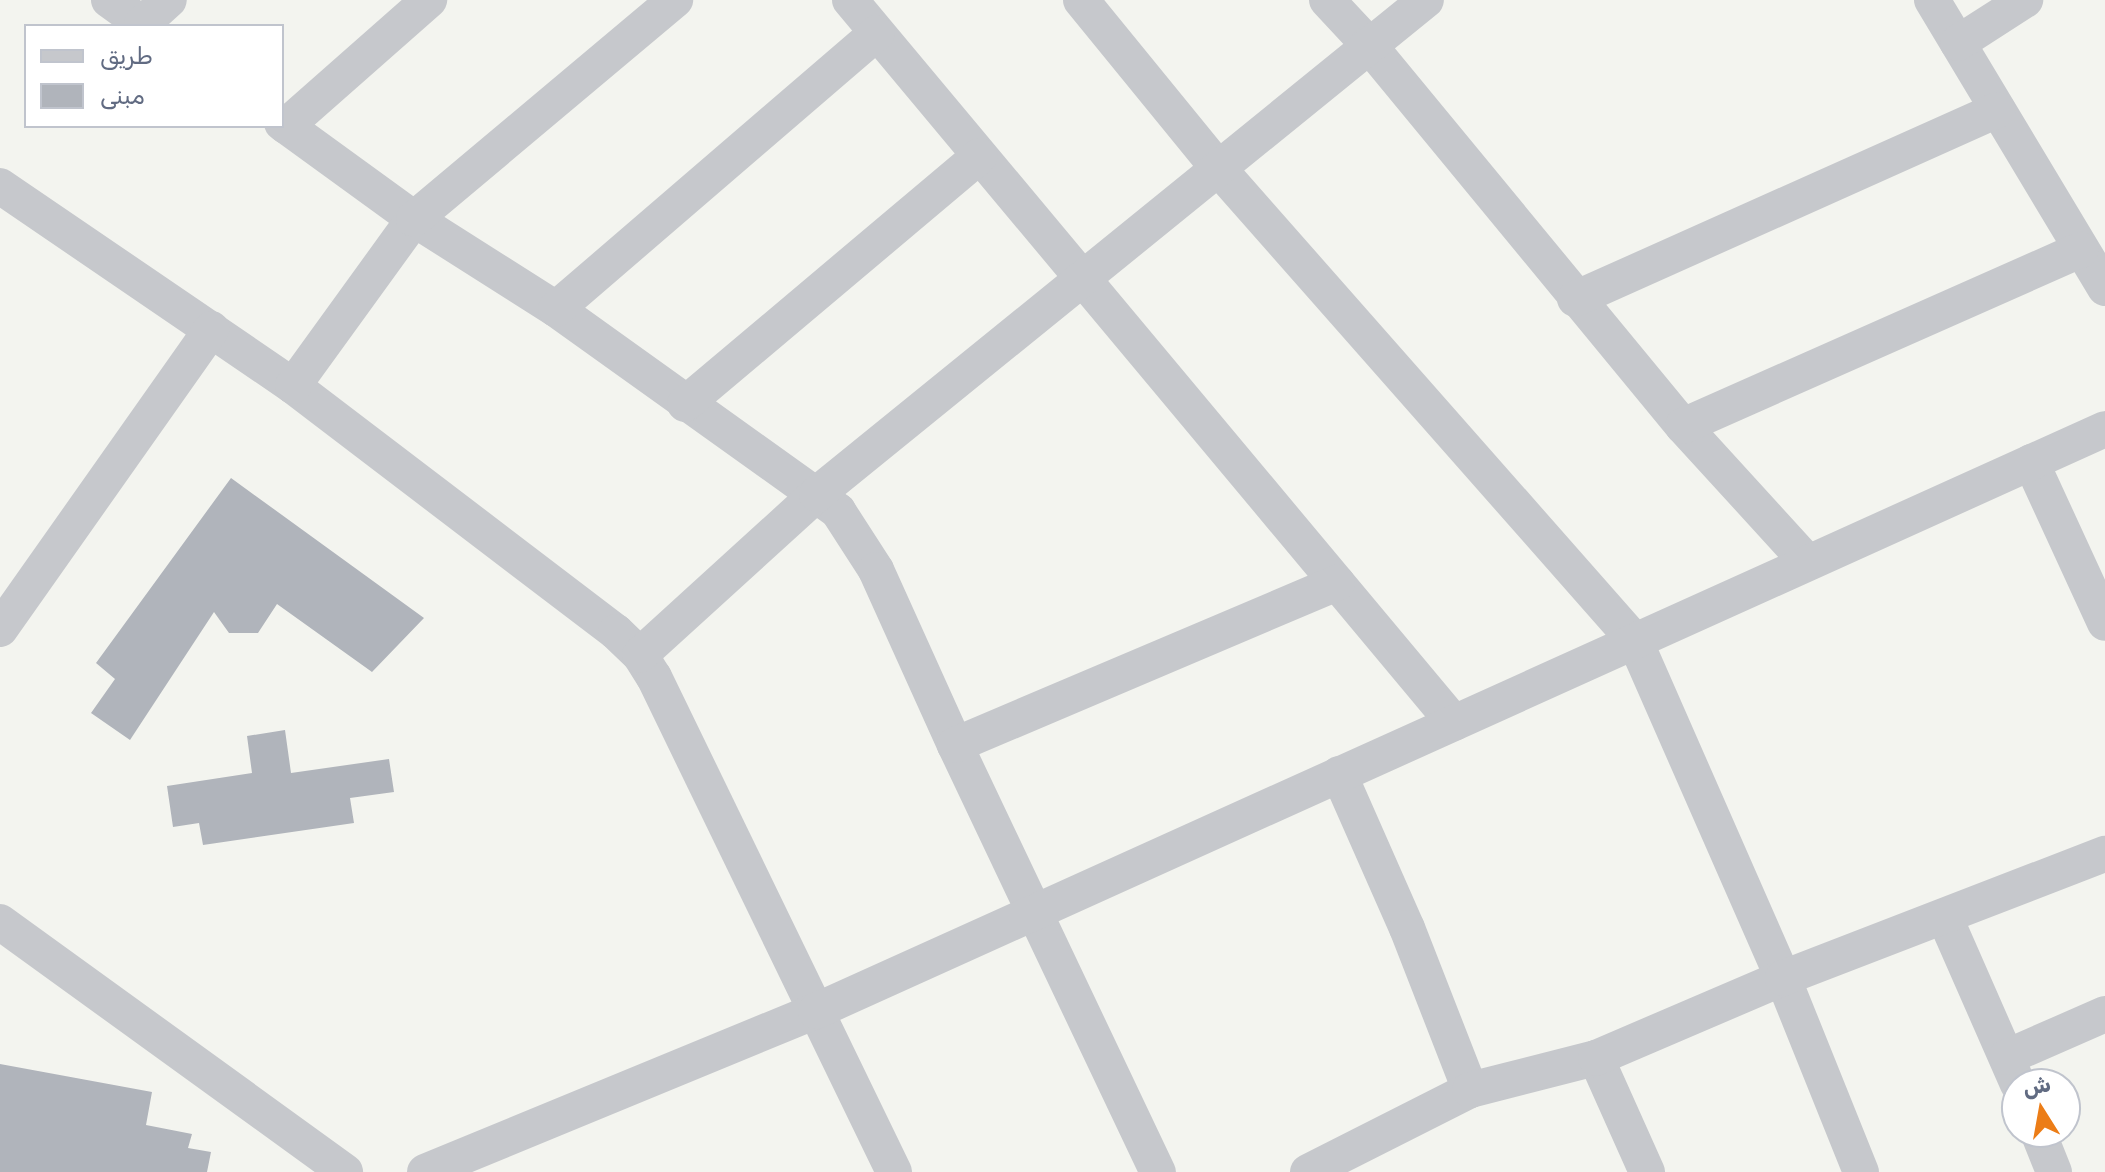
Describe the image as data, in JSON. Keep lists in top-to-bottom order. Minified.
{"legend":["طريق","مبنى"],"north":"top"}
